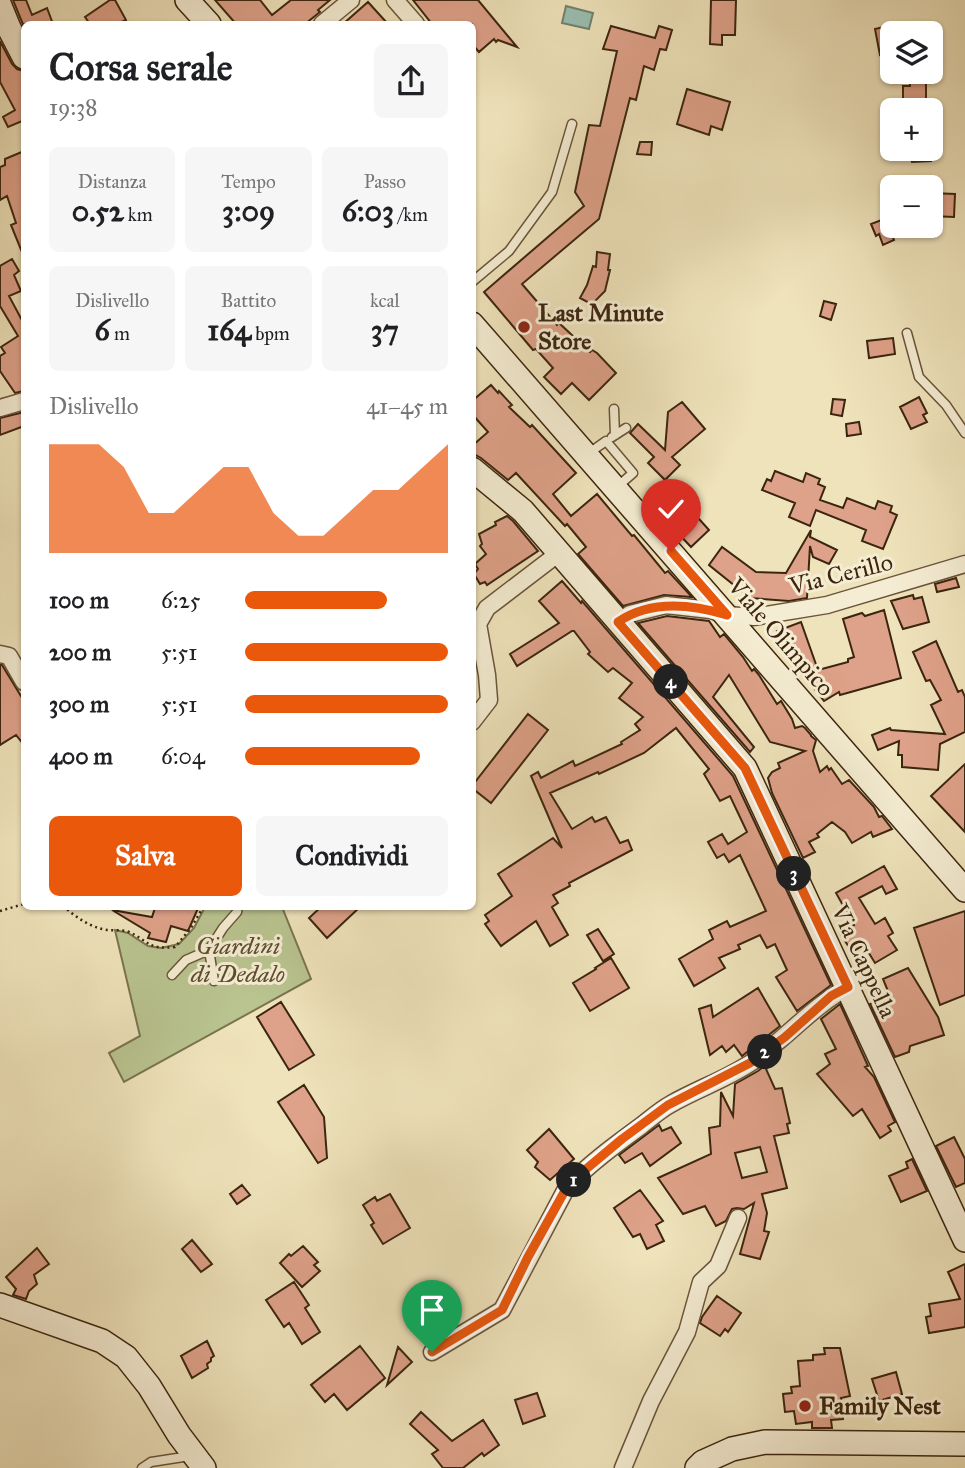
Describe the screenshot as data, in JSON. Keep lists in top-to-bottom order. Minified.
{"streets":{"street":["Via Cerillo","Viale Olimpico","Via Cappella"]},"crossings":[["Via Cerillo","Viale Olimpico"],["Via Cerillo","Via Cappella"]],"parks":["Giardini di Dedalo"],"places":["Last Minute Store","Family Nest"],"page":{"map_buttons":["+","−"],"heading":["Corsa serale","19:38"],"stats":[["Distanza","0.52 km"],["Tempo","3:09"],["Passo","6:03 /km"],["Dislivello","6 m"],["Battito","164 bpm"],["kcal","37"]],"chart":["Dislivello","41–45 m"],"list":[{"name":"100 m","note":"6:25"},{"name":"200 m","note":"5:51"},{"name":"300 m","note":"5:51"},{"name":"400 m","note":"6:04"}],"pins":["4","3","2","1"],"buttons":["Salva","Condividi"]}}
